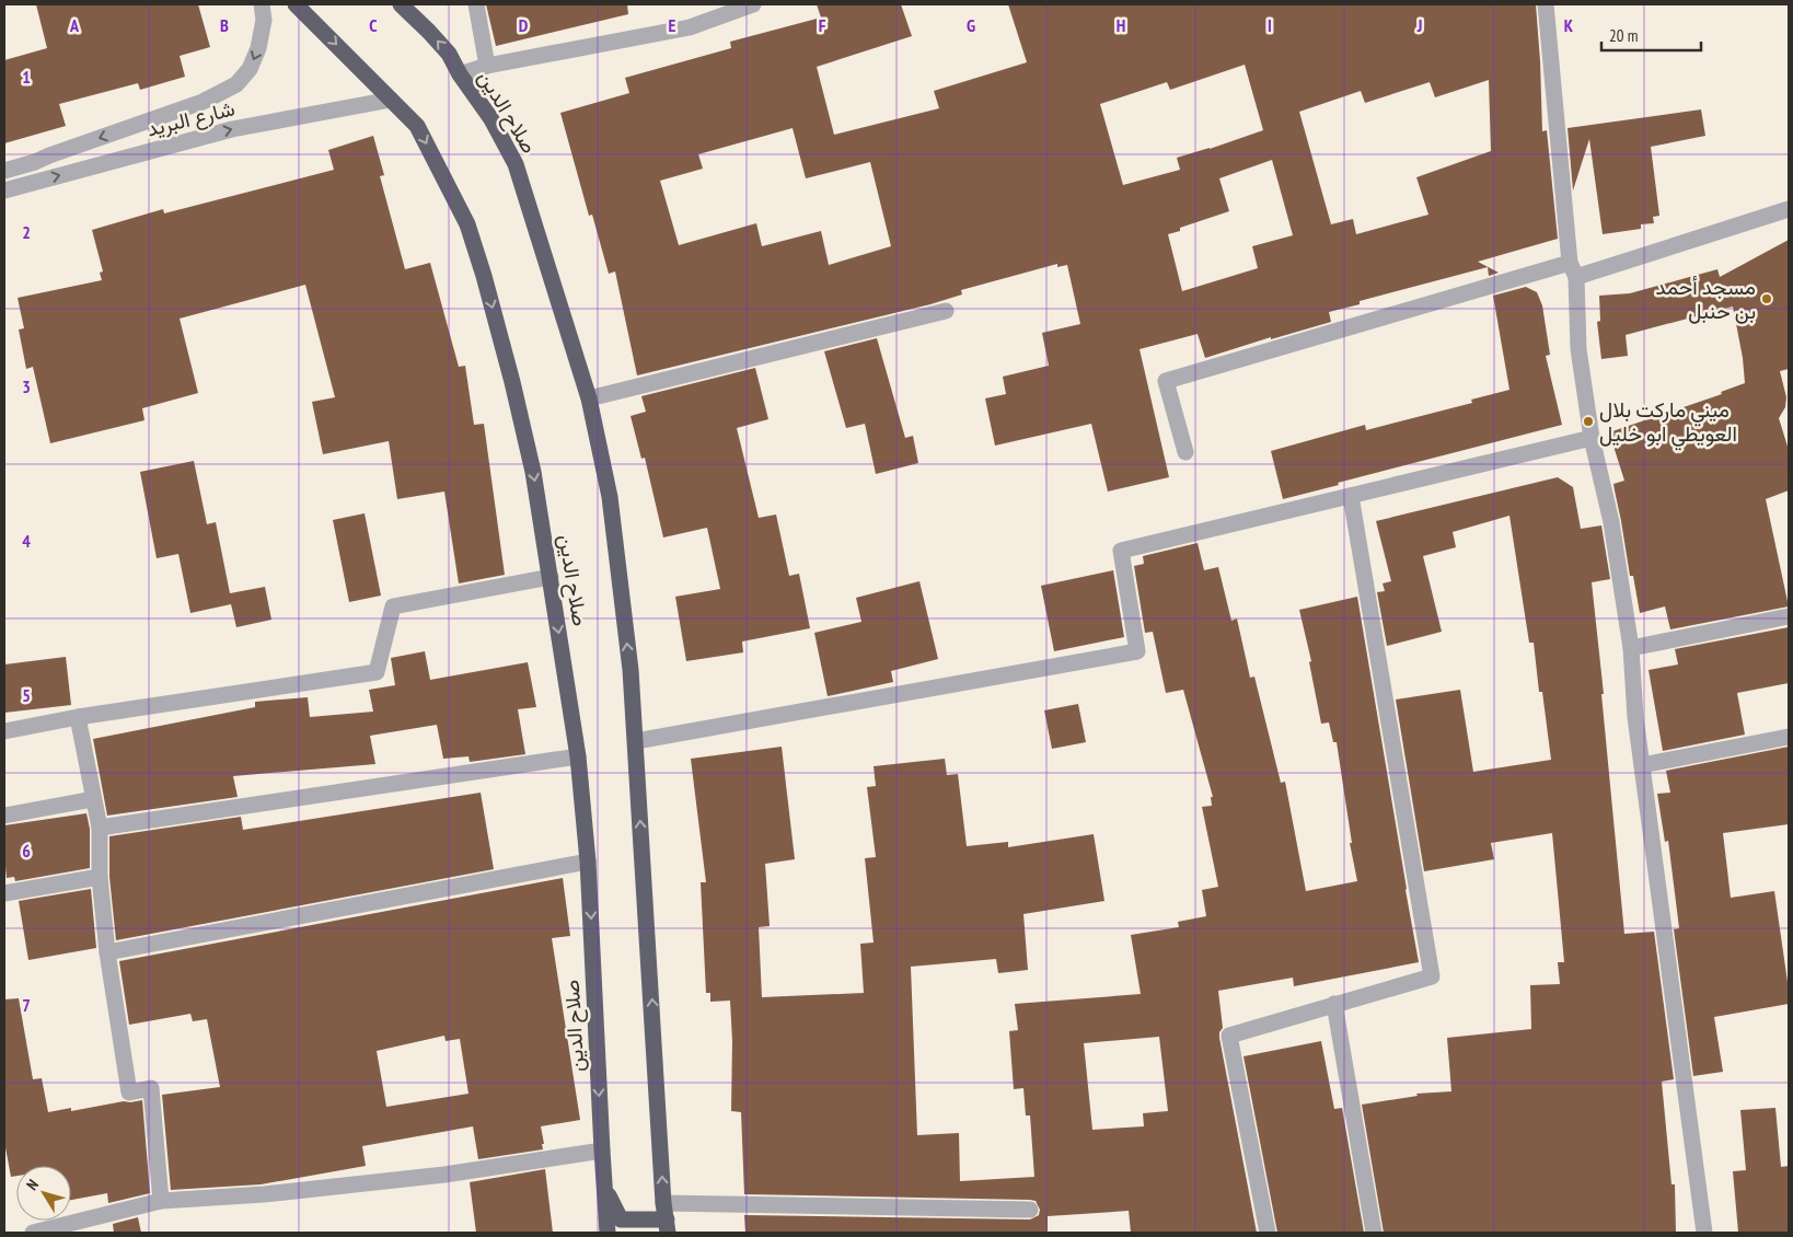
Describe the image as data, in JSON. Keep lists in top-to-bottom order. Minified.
{"streets":{"highway":["صلاح الدين"],"street":["شارع البريد"]},"crossings":[["صلاح الدين","شارع البريد"]],"places":["مسجد أحمد بن حنبل","ميني ماركت بلال العويطي ابو خليل"],"scale_bar":"20 m","north":"top left","grid":{"columns":["A","B","C","D","E","F","G","H","I","J","K"],"rows":["1","2","3","4","5","6","7"]}}
